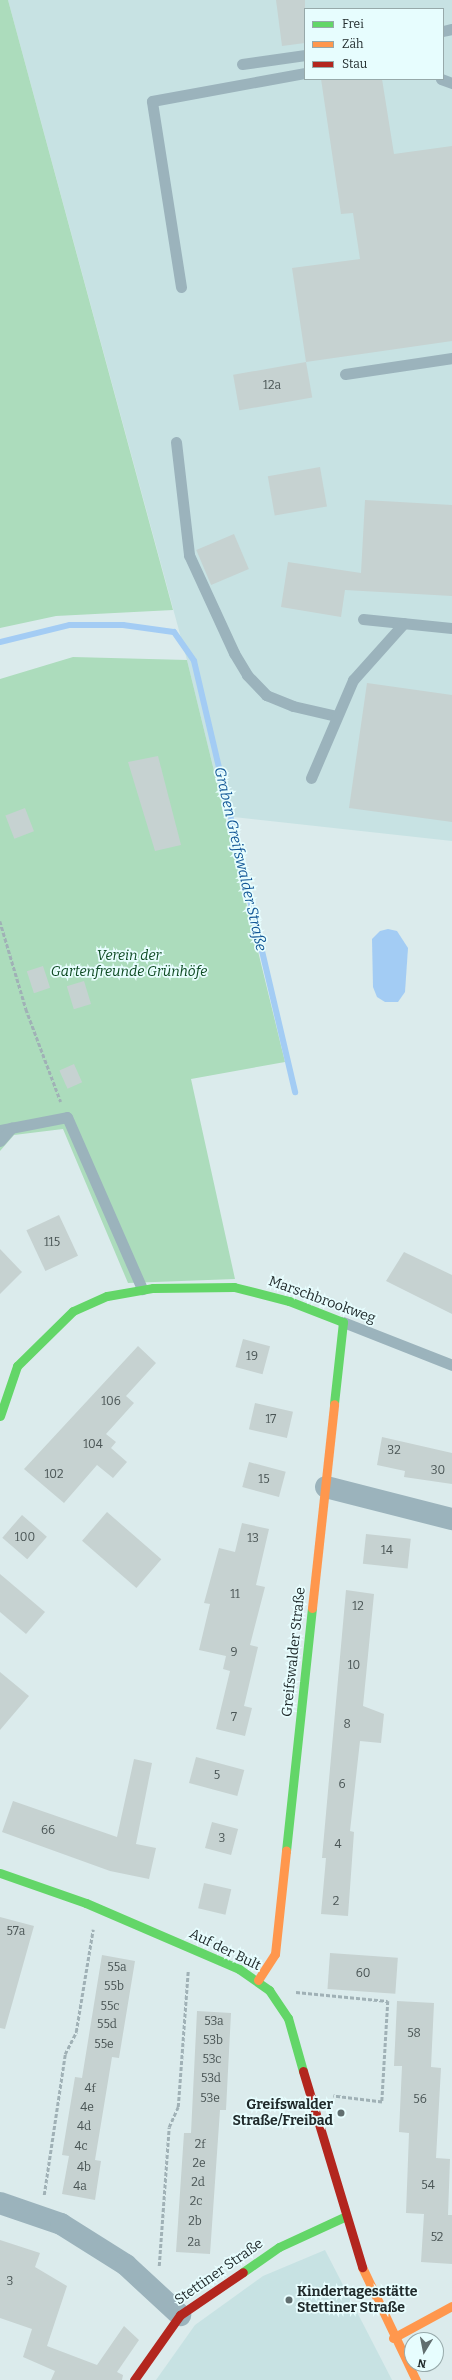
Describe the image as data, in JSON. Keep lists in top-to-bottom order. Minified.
{"streets":{"street":["Marschbrookweg","Greifswalder Straße","Auf der Bult","Stettiner Straße"]},"crossings":[["Marschbrookweg","Greifswalder Straße"],["Greifswalder Straße","Auf der Bult"],["Auf der Bult","Stettiner Straße"]],"water":["Graben Greifswalder Straße"],"parks":["Verein der Gartenfreunde Grünhöfe"],"places":["Greifswalder Straße/Freibad","Kindertagesstätte Stettiner Straße"],"house_numbers":["12a","115","19","106","17","104","32","30","102","15","100","13","14","11","12","9","10","7","8","5","6","66","3","4","2","57a","55a","60","55b","55c","53a","55d","58","53b","55e","53c","53d","4f","53e","56","4e","4d","2f","4c","2e","4b","2d","54","4a","2c","2b","52","2a","3"],"legend":["Frei","Zäh","Stau"],"north":"bottom"}
